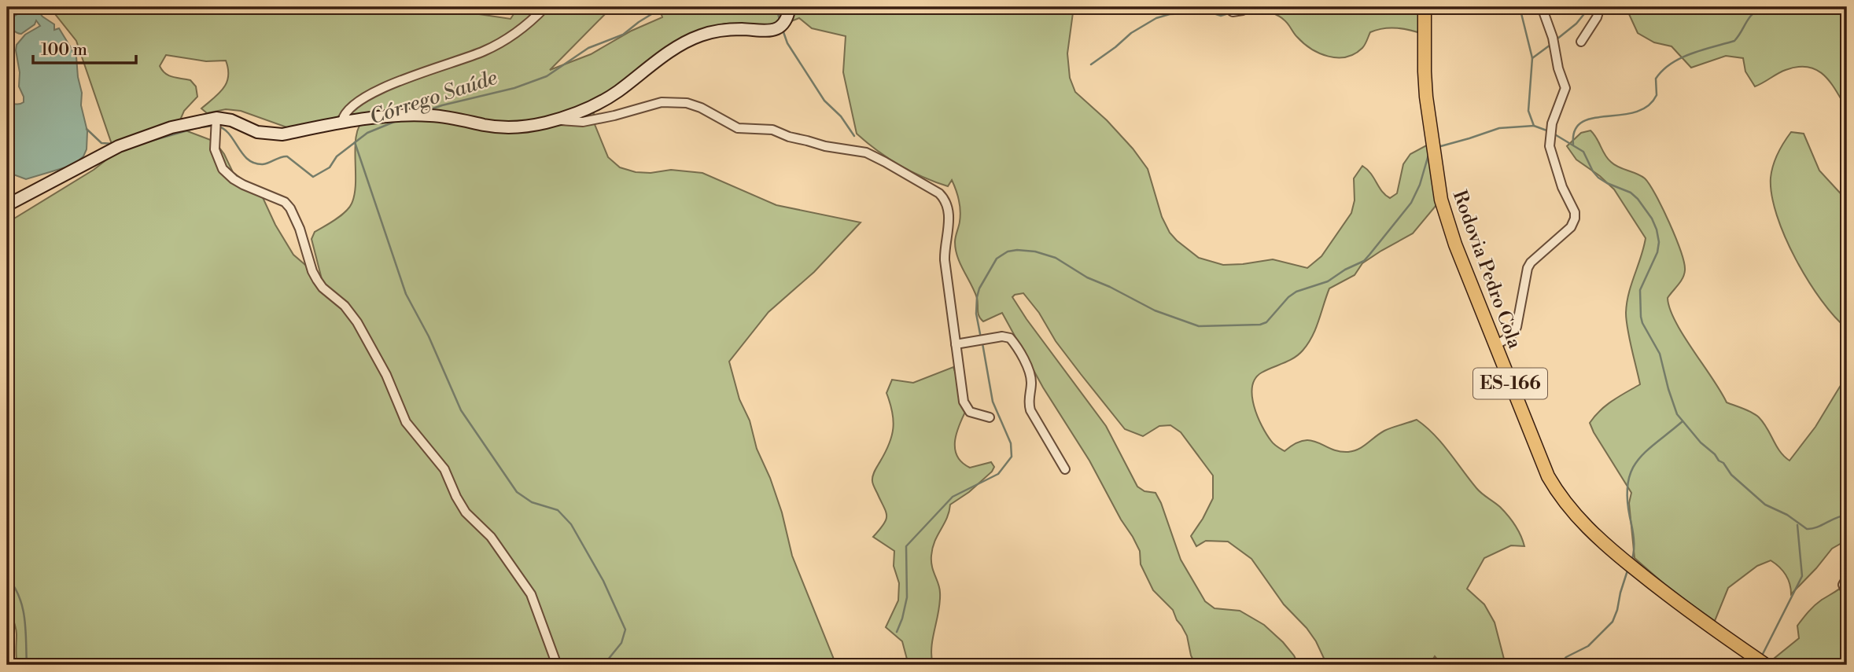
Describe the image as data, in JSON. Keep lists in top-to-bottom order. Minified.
{"streets":{"main road":["Rodovia Pedro Cola","ES-166"]},"water":["Córrego Saúde"],"scale_bar":"100 m"}
